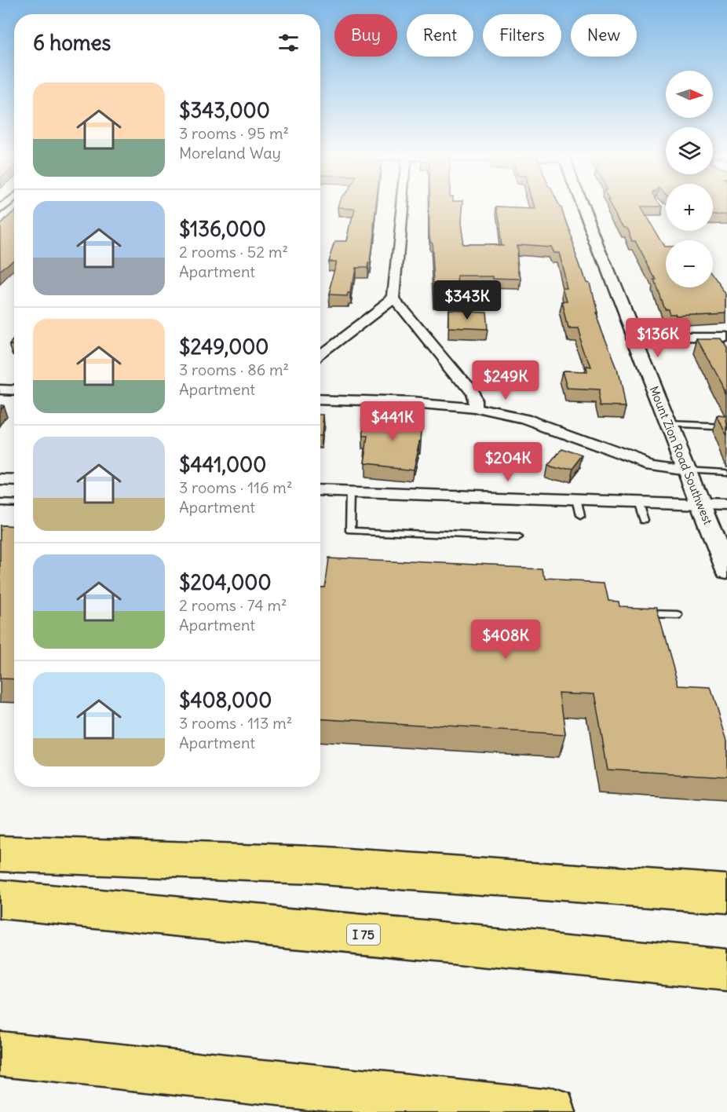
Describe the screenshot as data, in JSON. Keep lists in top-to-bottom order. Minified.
{"streets":{"highway":["I 75"],"street":["Mount Zion Road Southwest"]},"north":"right","page":{"chip":["Buy","Rent","Filters","New"],"heading":"6 homes","map_buttons":["+","−"],"list":[{"name":"$343,000","note":"3 rooms · 95 m² · Moreland Way"},{"name":"$136,000","note":"2 rooms · 52 m² · Apartment"},{"name":"$249,000","note":"3 rooms · 86 m² · Apartment"},{"name":"$441,000","note":"3 rooms · 116 m² · Apartment"},{"name":"$204,000","note":"2 rooms · 74 m² · Apartment"},{"name":"$408,000","note":"3 rooms · 113 m² · Apartment"}],"price":["$343K","$136K","$249K","$441K","$204K","$408K"]}}
